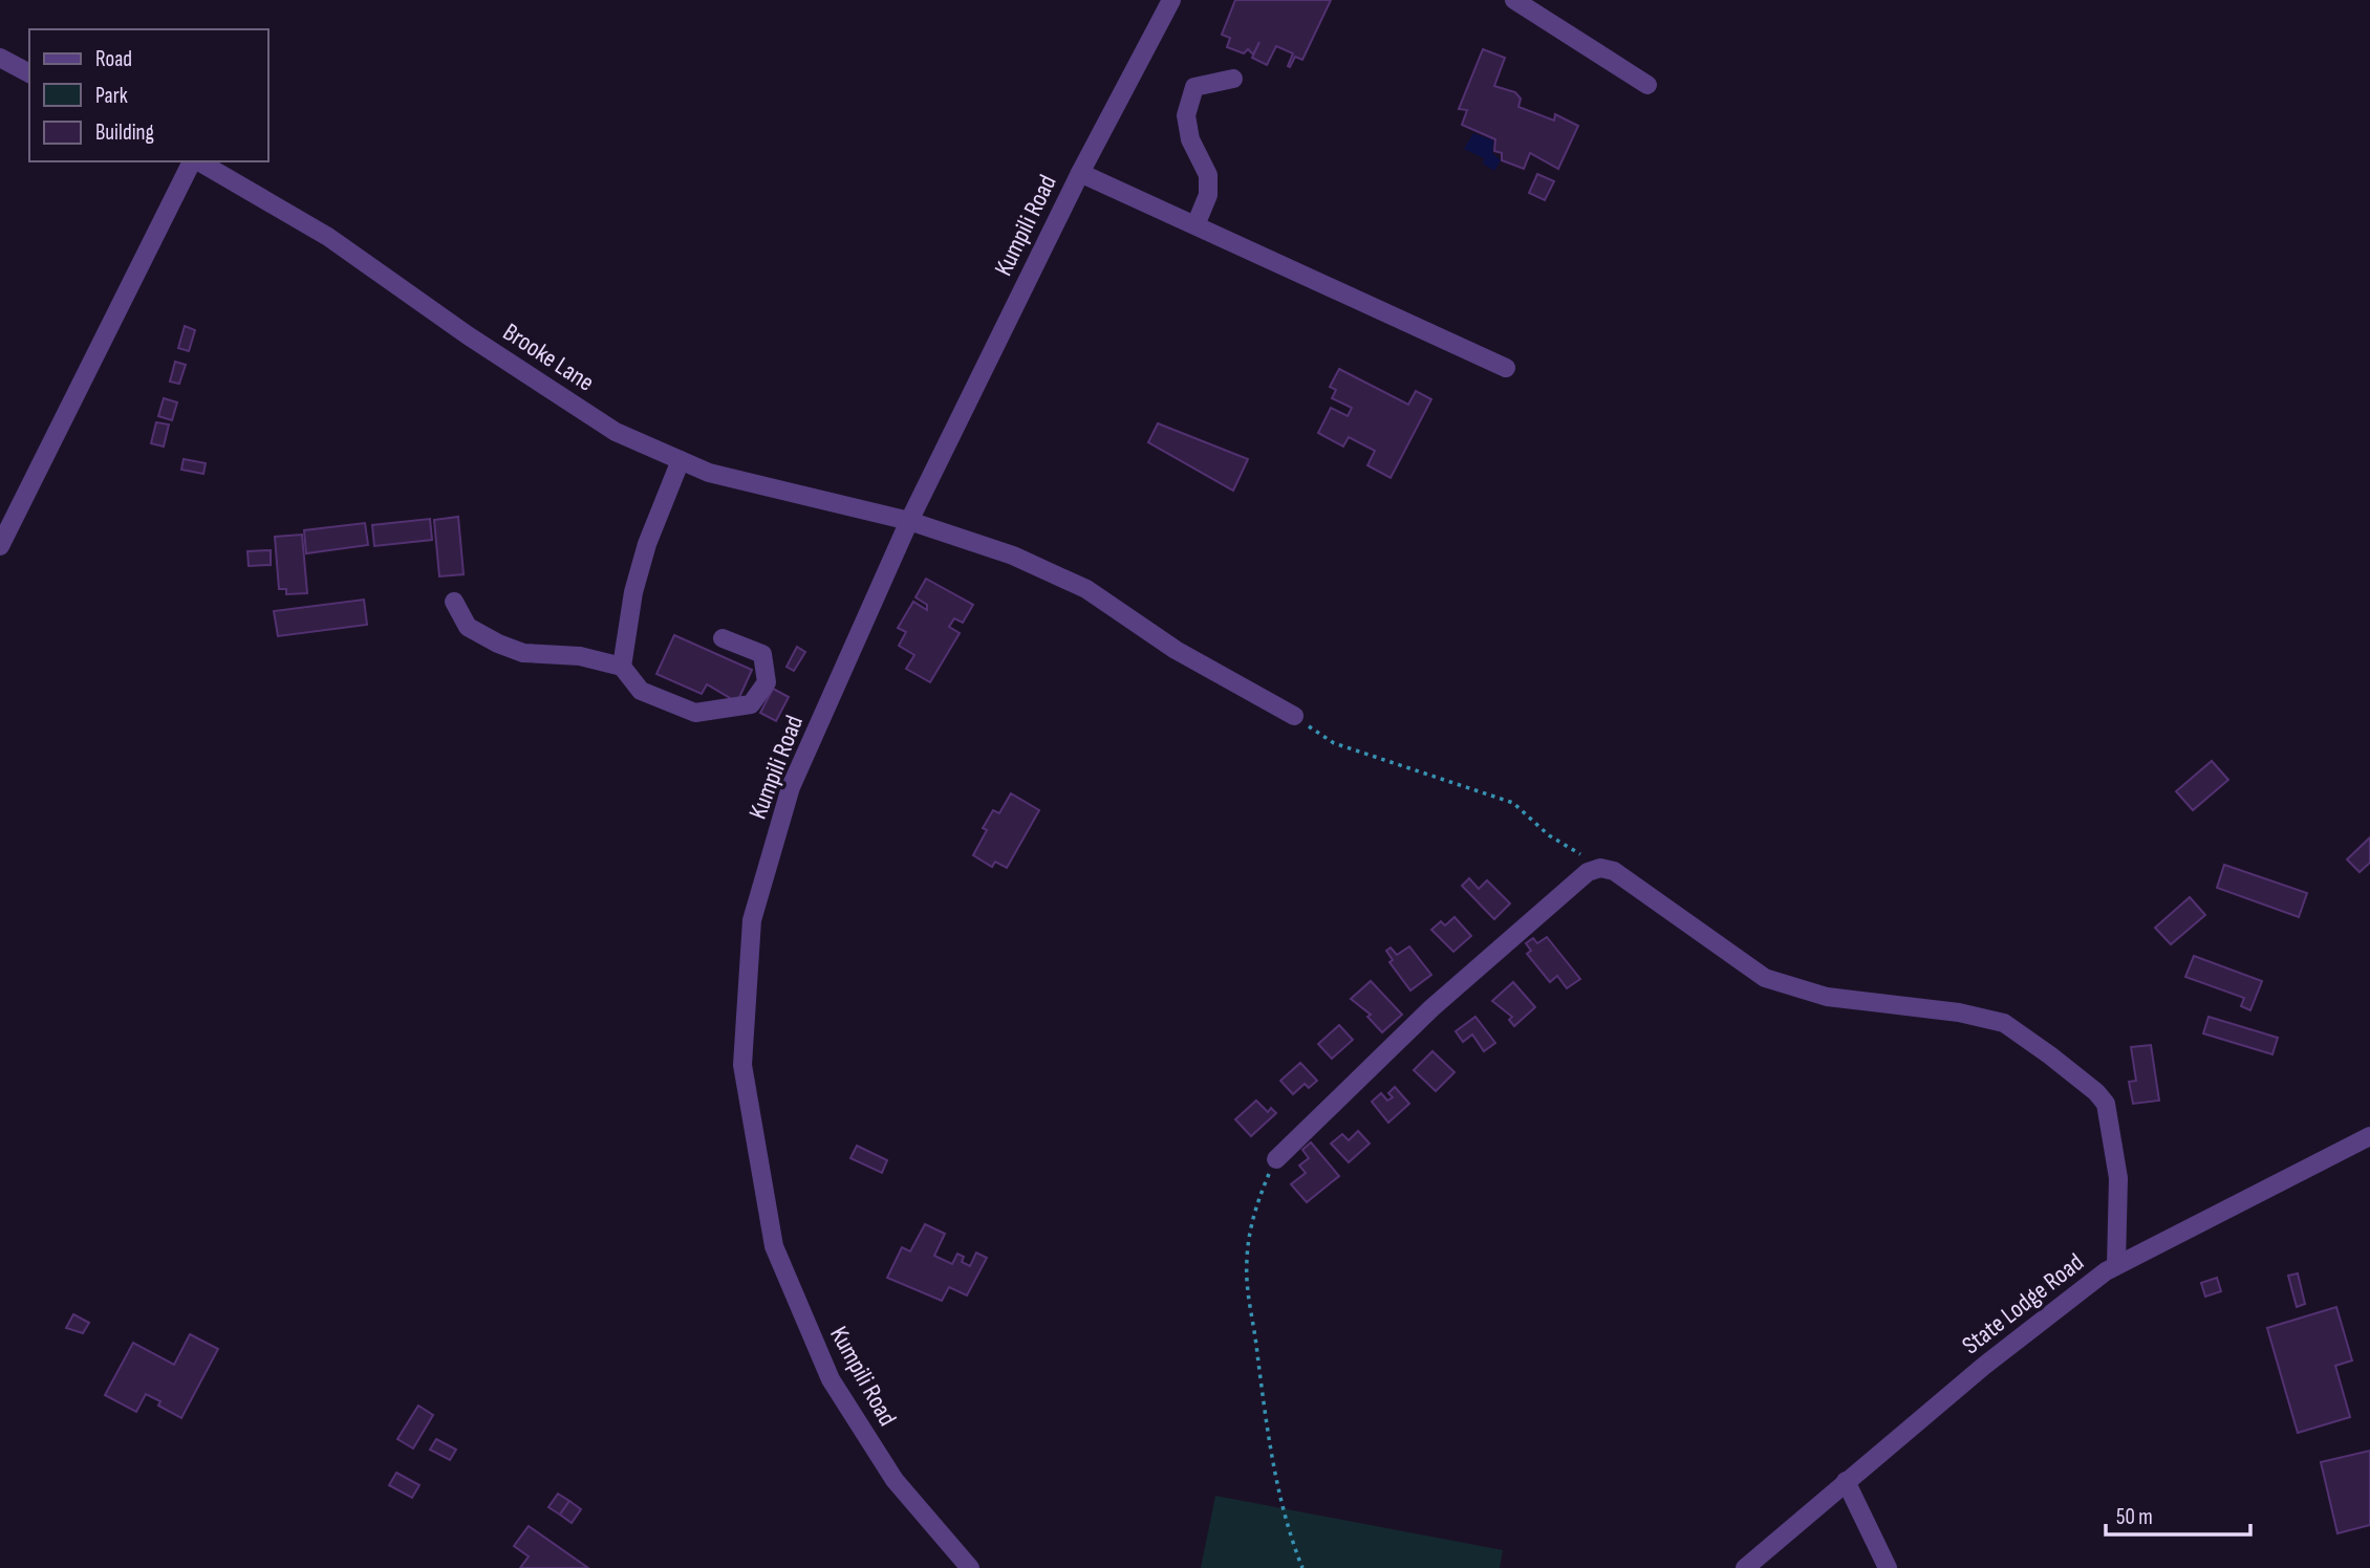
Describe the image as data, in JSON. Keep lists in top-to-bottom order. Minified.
{"streets":{"street":["Kumpili Road","Brooke Lane","State Lodge Road"]},"crossings":[["Kumpili Road","Brooke Lane"]],"legend":["Road","Park","Building"],"scale_bar":"50 m"}
